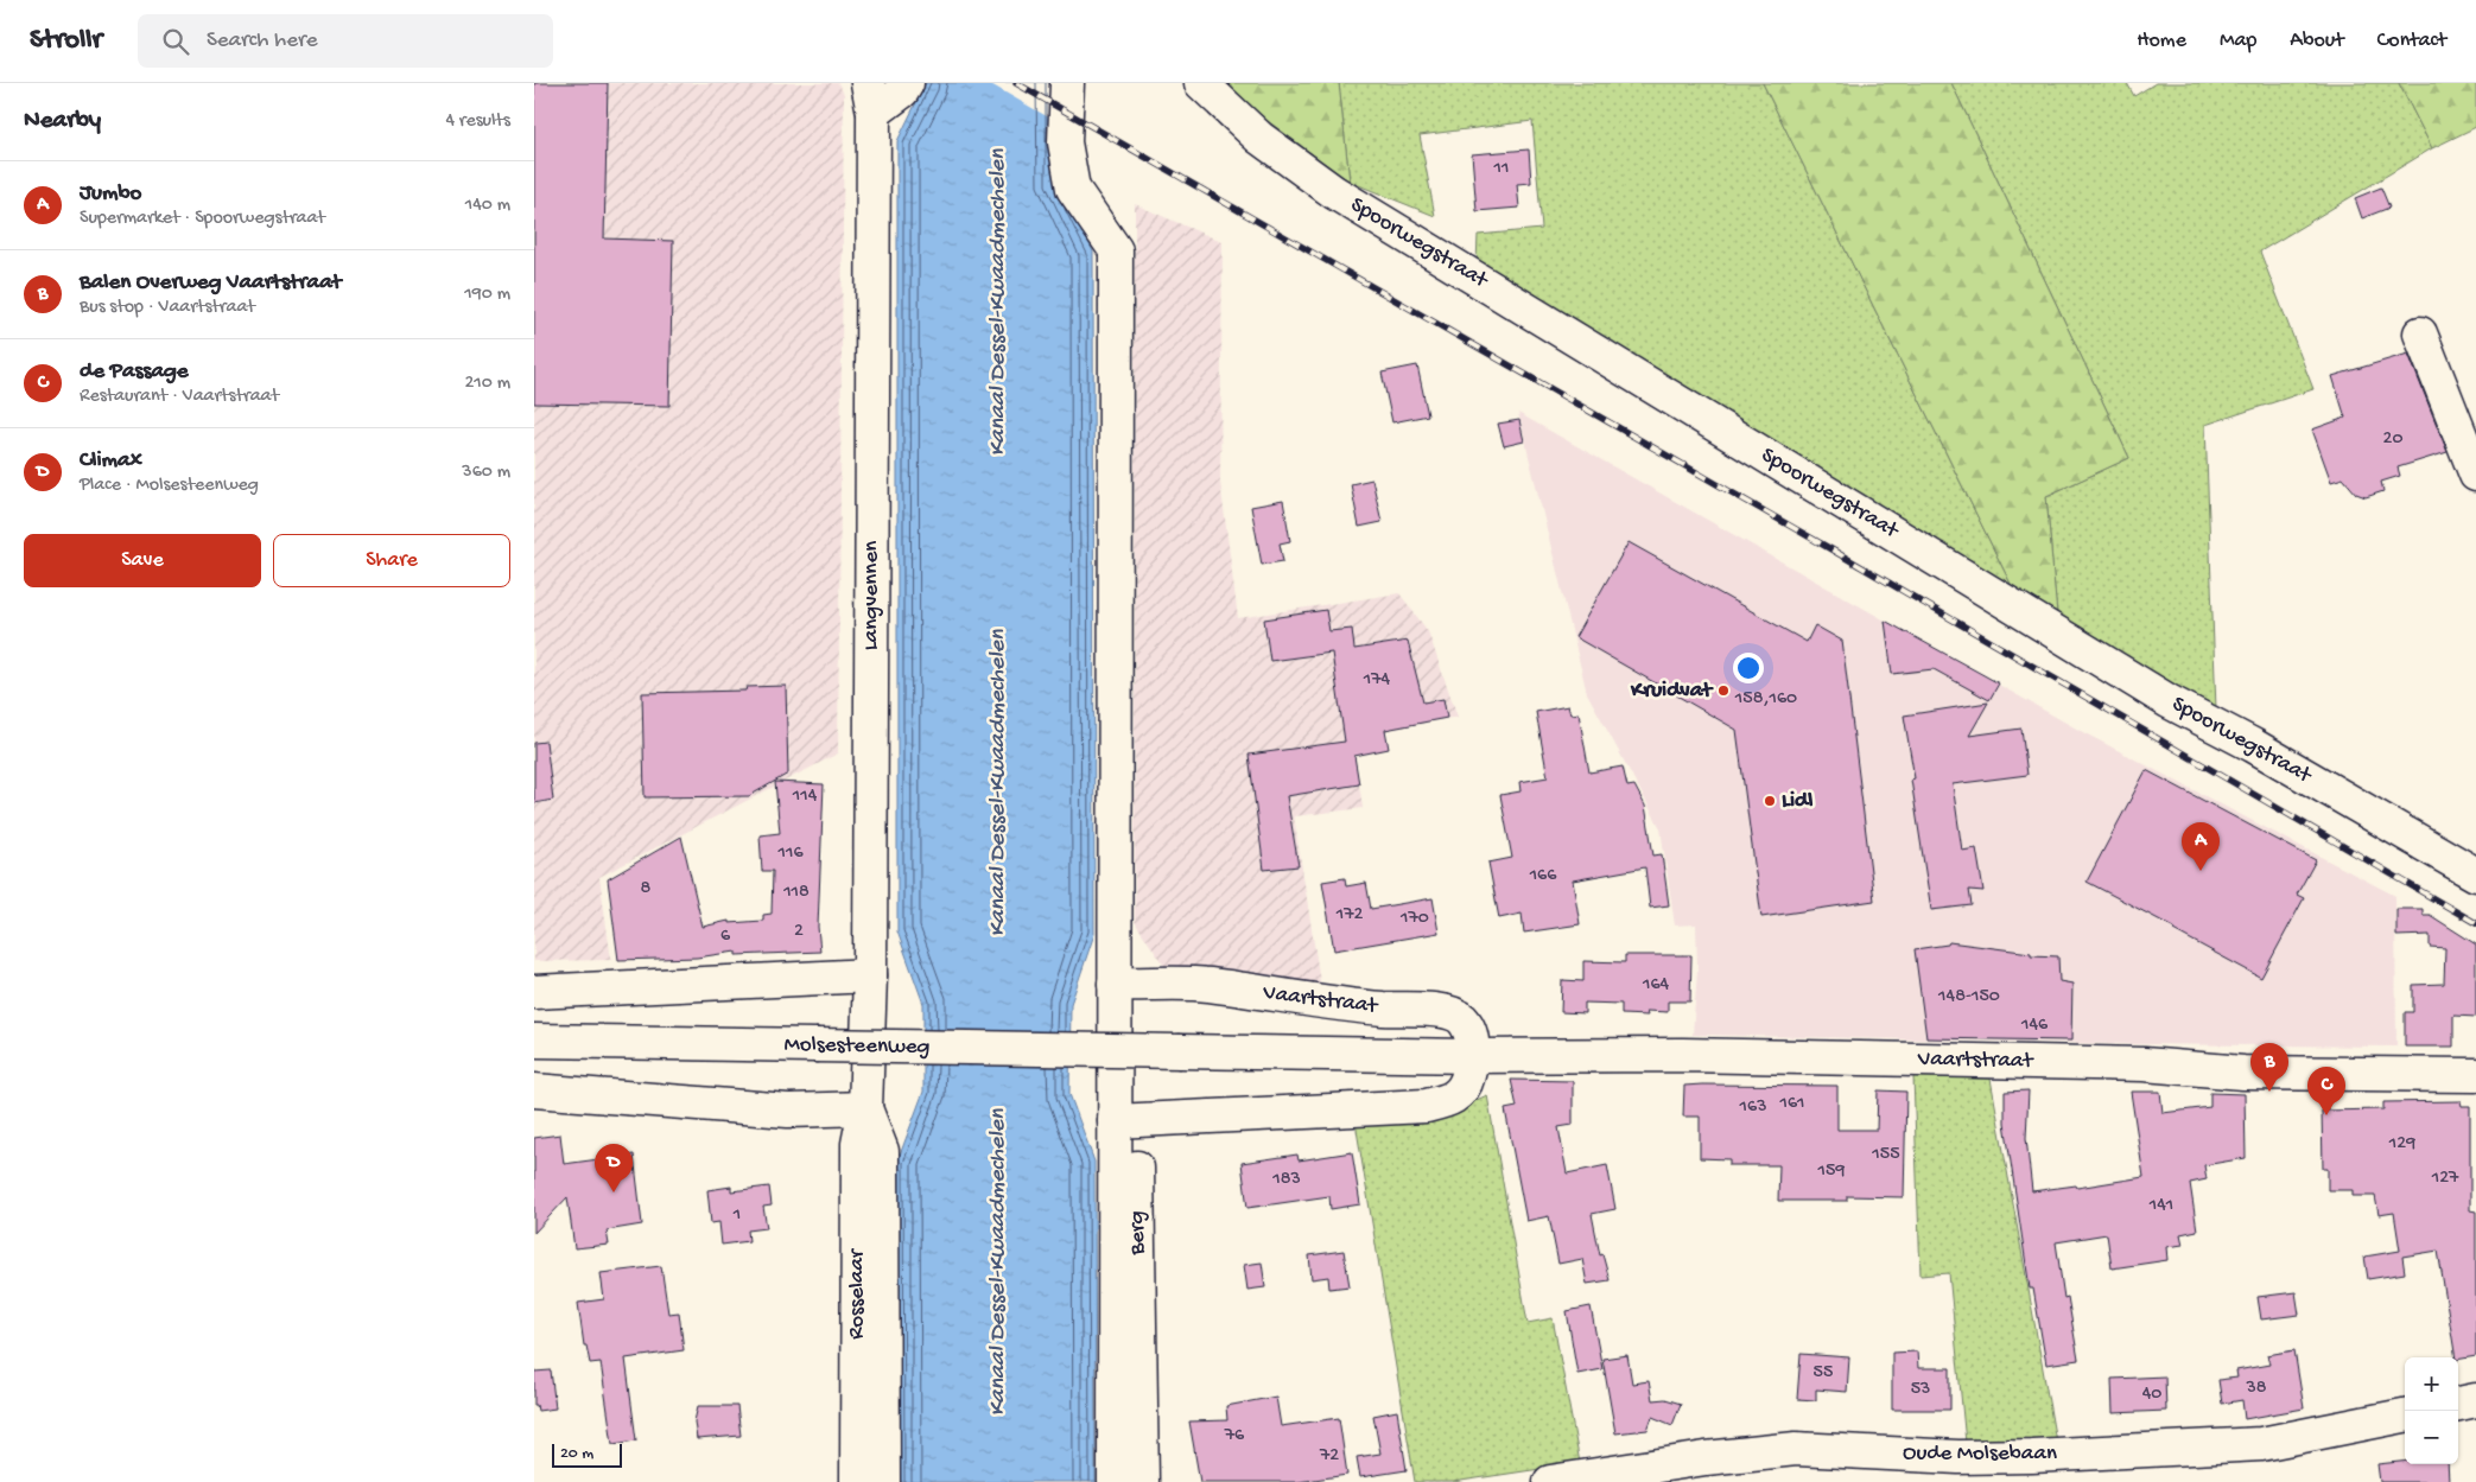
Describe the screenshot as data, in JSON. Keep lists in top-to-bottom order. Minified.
{"streets":{"street":["Spoorwegstraat","Langvennen","Vaartstraat","Molsesteenweg","Berg","Rosselaar","Oude Molsebaan"]},"crossings":[["Langvennen","Rosselaar"],["Vaartstraat","Molsesteenweg"],["Vaartstraat","Berg"]],"water":["Kanaal Dessel-Kwaadmechelen"],"places":["Kruidvat","Lidl"],"house_numbers":["11","20","174","158,160","114","116","166","8","118","172","170","2","6","164","148-150","146","161","163","129","155","159","127","183","141","1","55","38","53","40","76","72"],"scale_bar":"20 m","page":{"header":"Strollr","search":"Search here","nav":["Home","Map","About","Contact"],"heading":["Nearby","4 results"],"list":[{"mark":"A","name":"Jumbo","note":"Supermarket · Spoorwegstraat","value":"140 m"},{"mark":"B","name":"Balen Overweg Vaartstraat","note":"Bus stop · Vaartstraat","value":"190 m"},{"mark":"C","name":"de Passage","note":"Restaurant · Vaartstraat","value":"210 m"},{"mark":"D","name":"Climax","note":"Place · Molsesteenweg","value":"360 m"}],"buttons":["Save","Share"],"pins":["A","B","C","D"],"map_buttons":["+","−"],"scale":"20 m"}}
